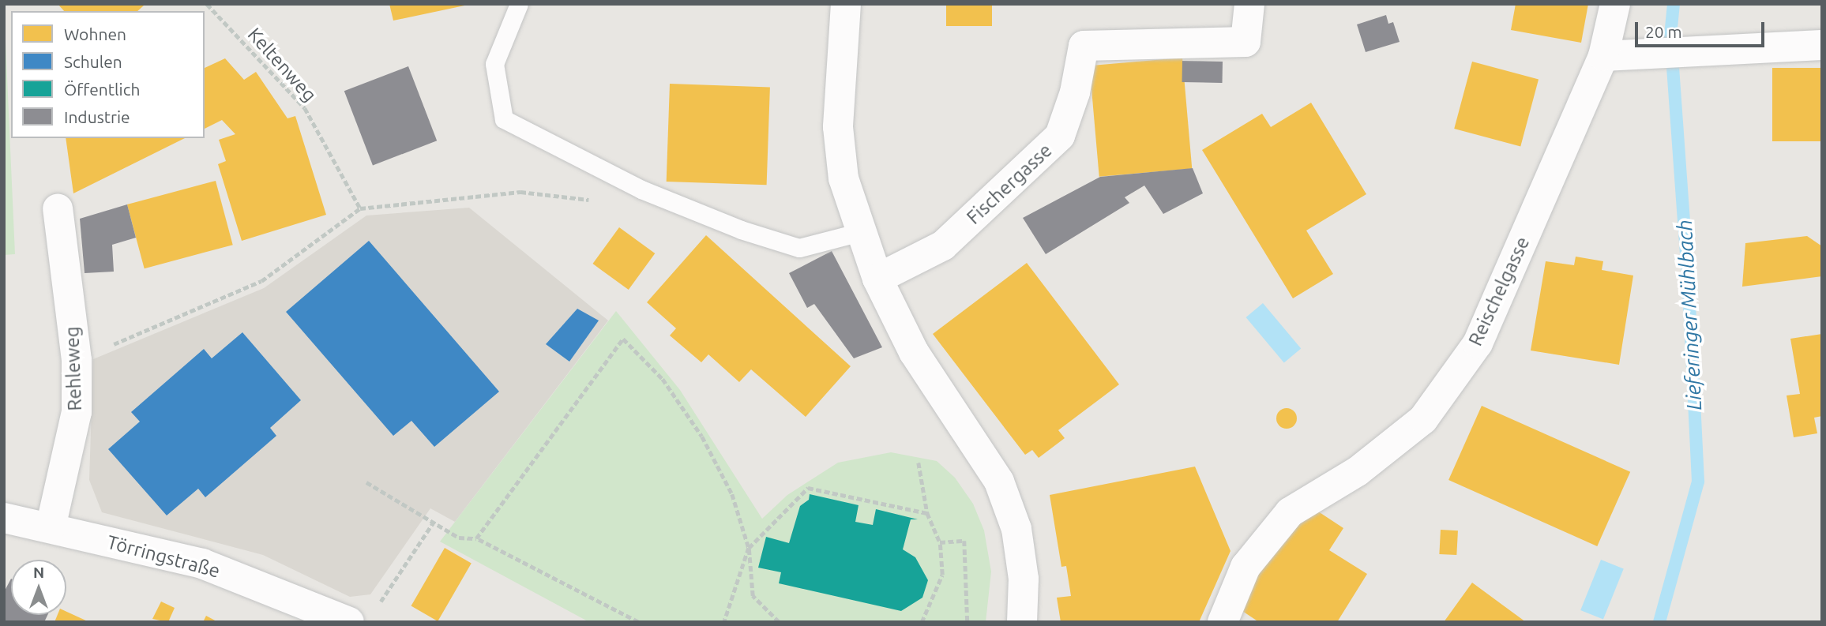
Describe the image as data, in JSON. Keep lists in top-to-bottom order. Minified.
{"streets":{"street":["Fischergasse","Reischelgasse","Rehleweg","Törringstraße"],"path":["Keltenweg"]},"crossings":[["Rehleweg","Törringstraße"]],"water":["Lieferinger Mühlbach"],"legend":["Wohnen","Schulen","Öffentlich","Industrie"],"scale_bar":"20 m","north":"top"}
